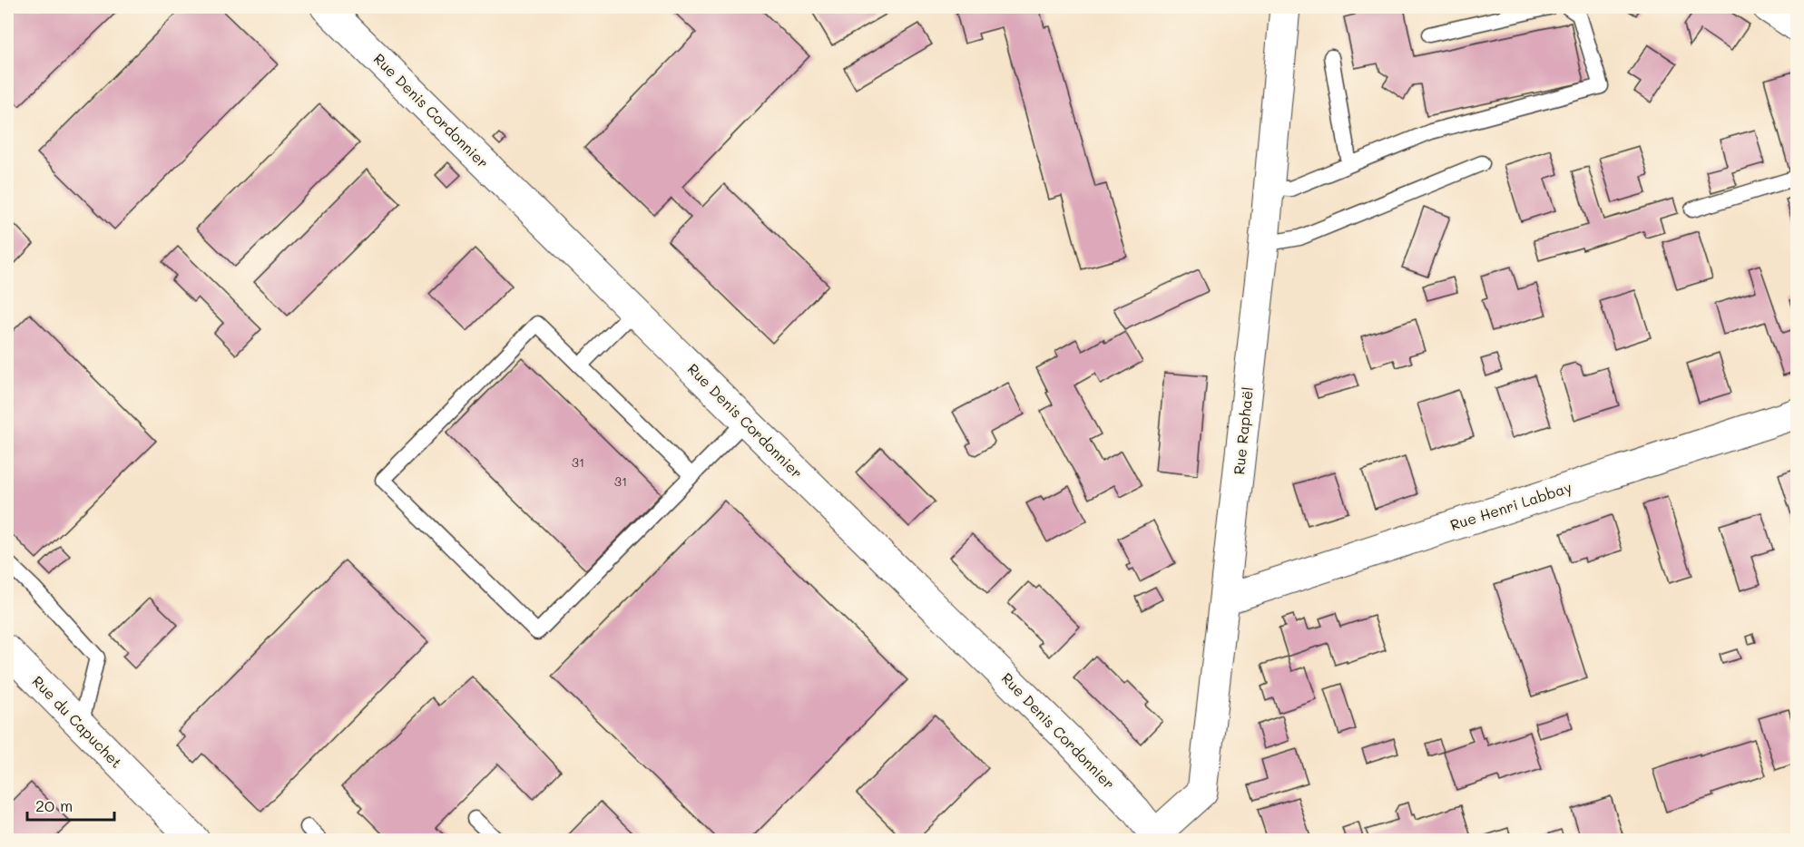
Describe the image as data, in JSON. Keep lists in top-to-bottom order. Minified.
{"streets":{"street":["Rue Denis Cordonnier","Rue Raphaël","Rue Henri Labbay","Rue du Capuchet"]},"crossings":[["Rue Denis Cordonnier","Rue Raphaël"],["Rue Raphaël","Rue Henri Labbay"]],"house_numbers":["31","31"],"scale_bar":"20 m"}
